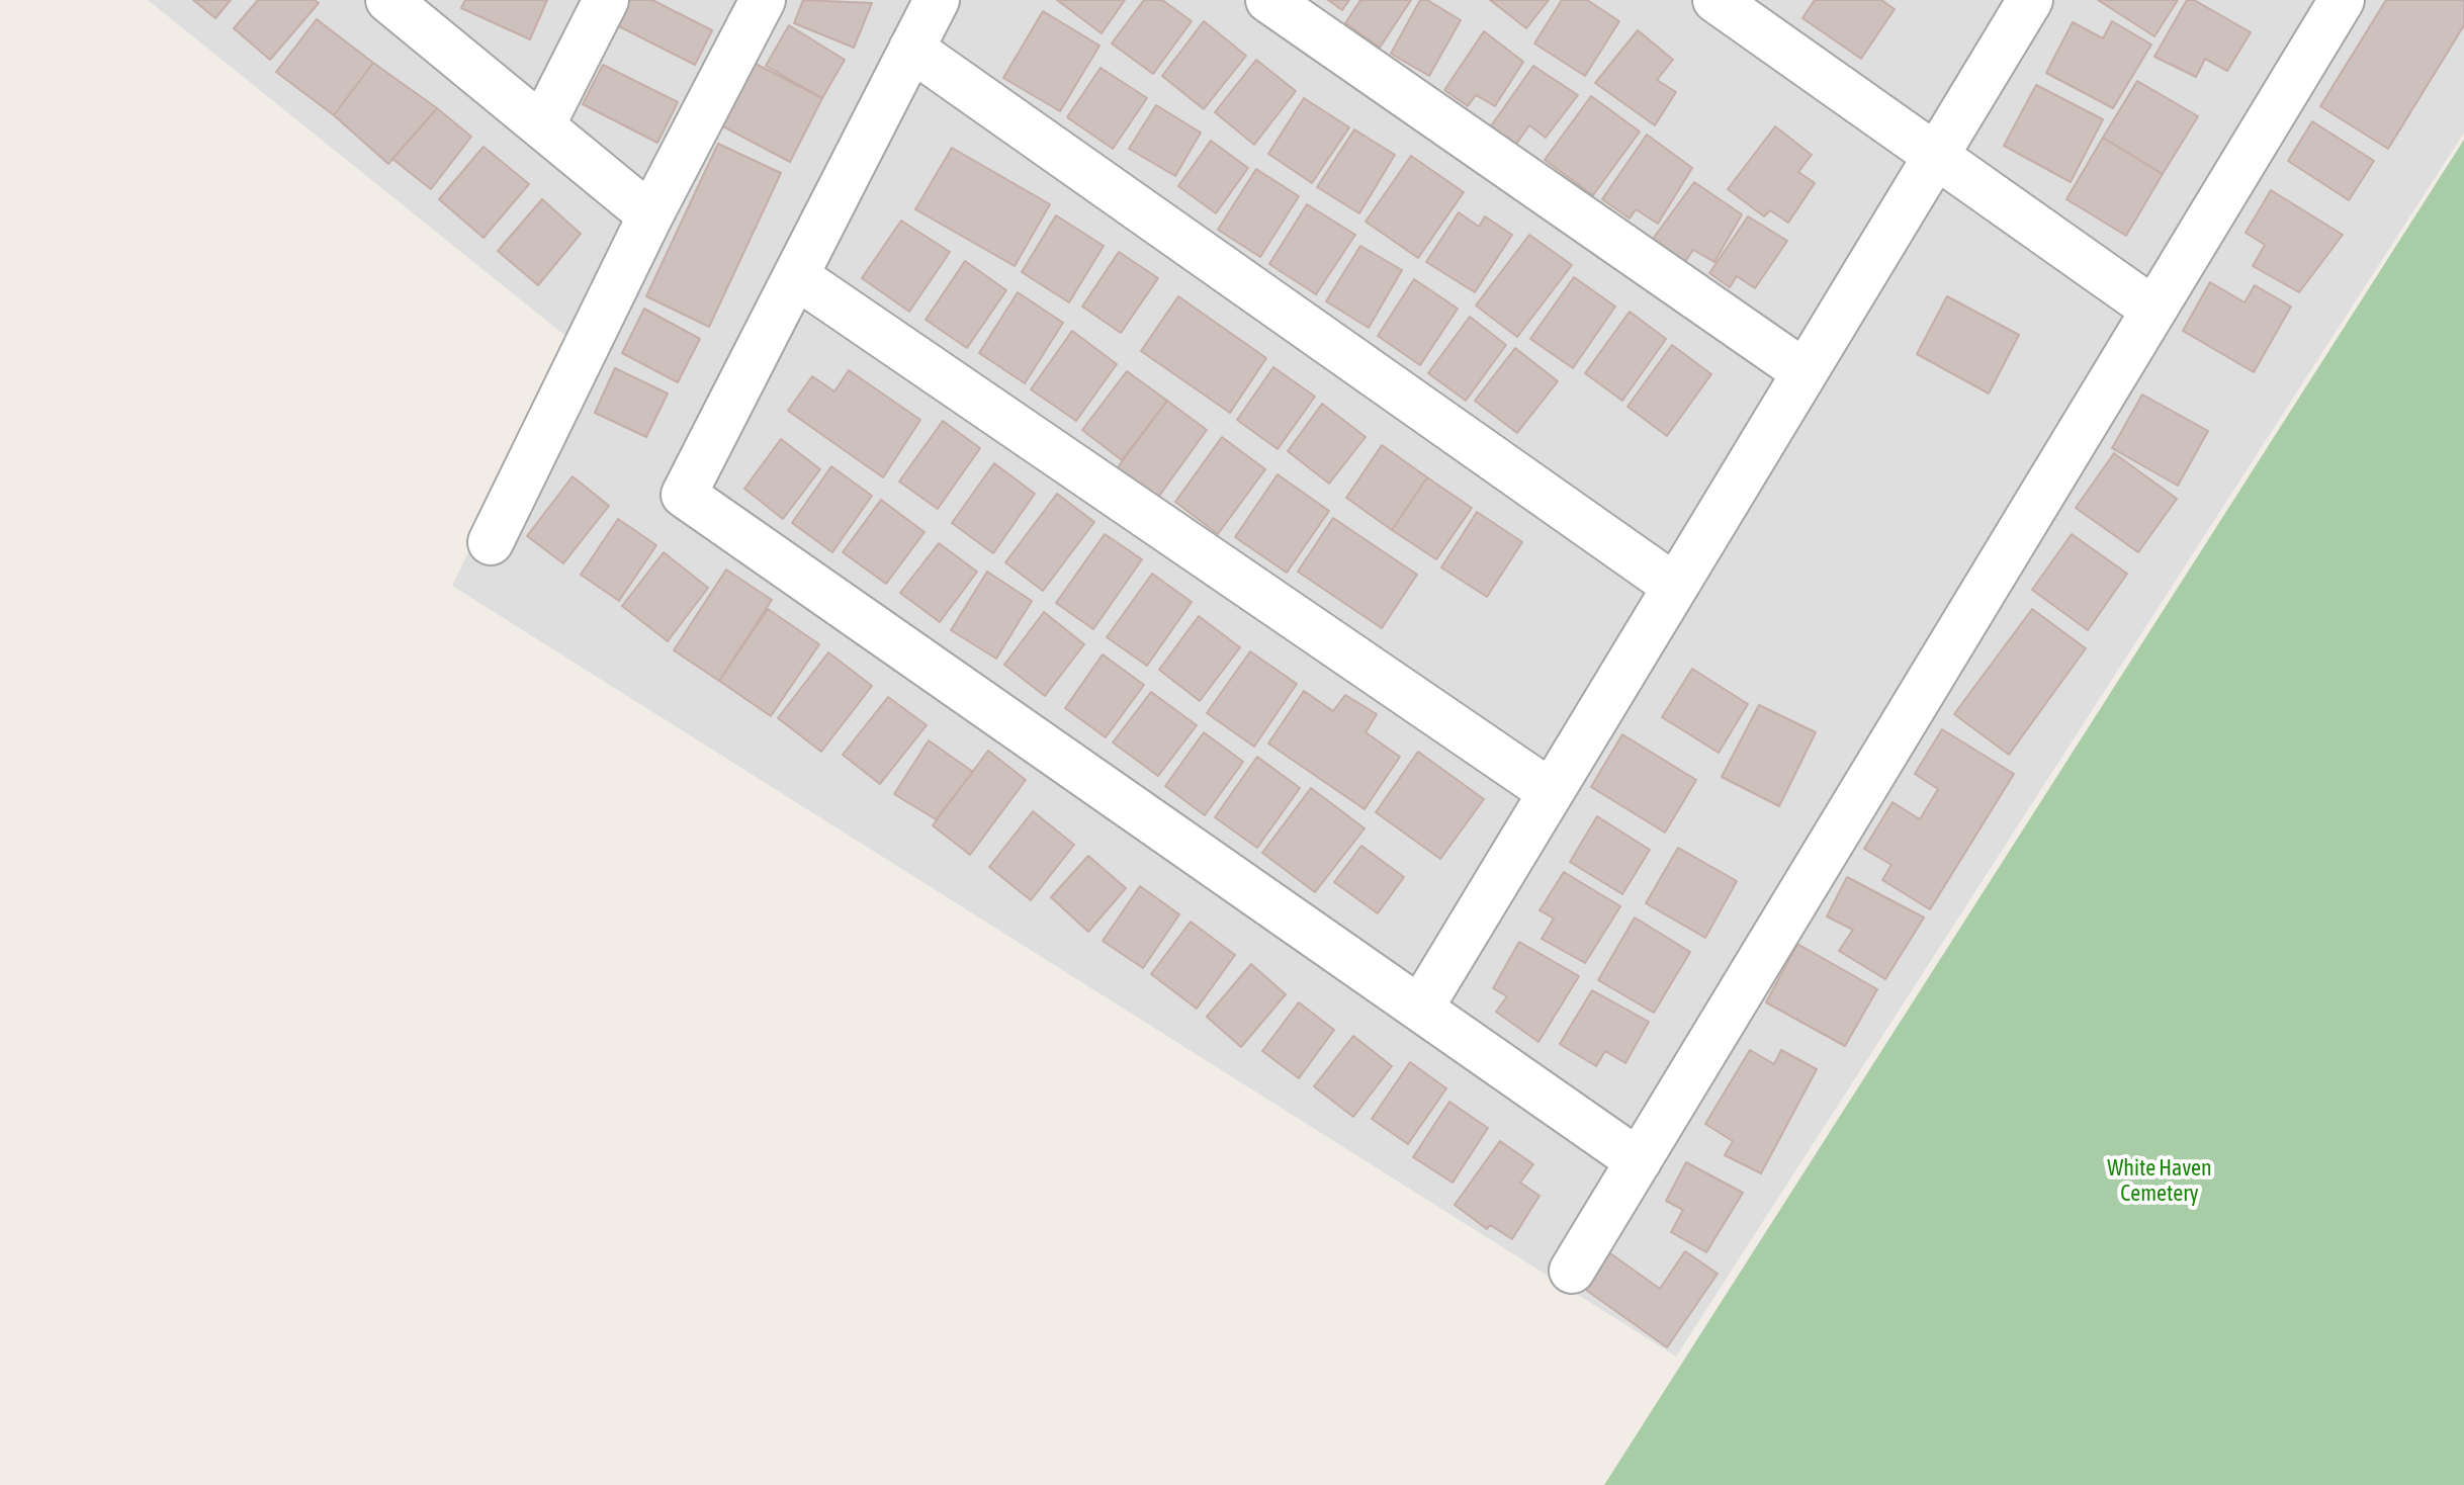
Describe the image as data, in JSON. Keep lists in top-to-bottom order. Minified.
{"parks":["White Haven Cemetery"]}
